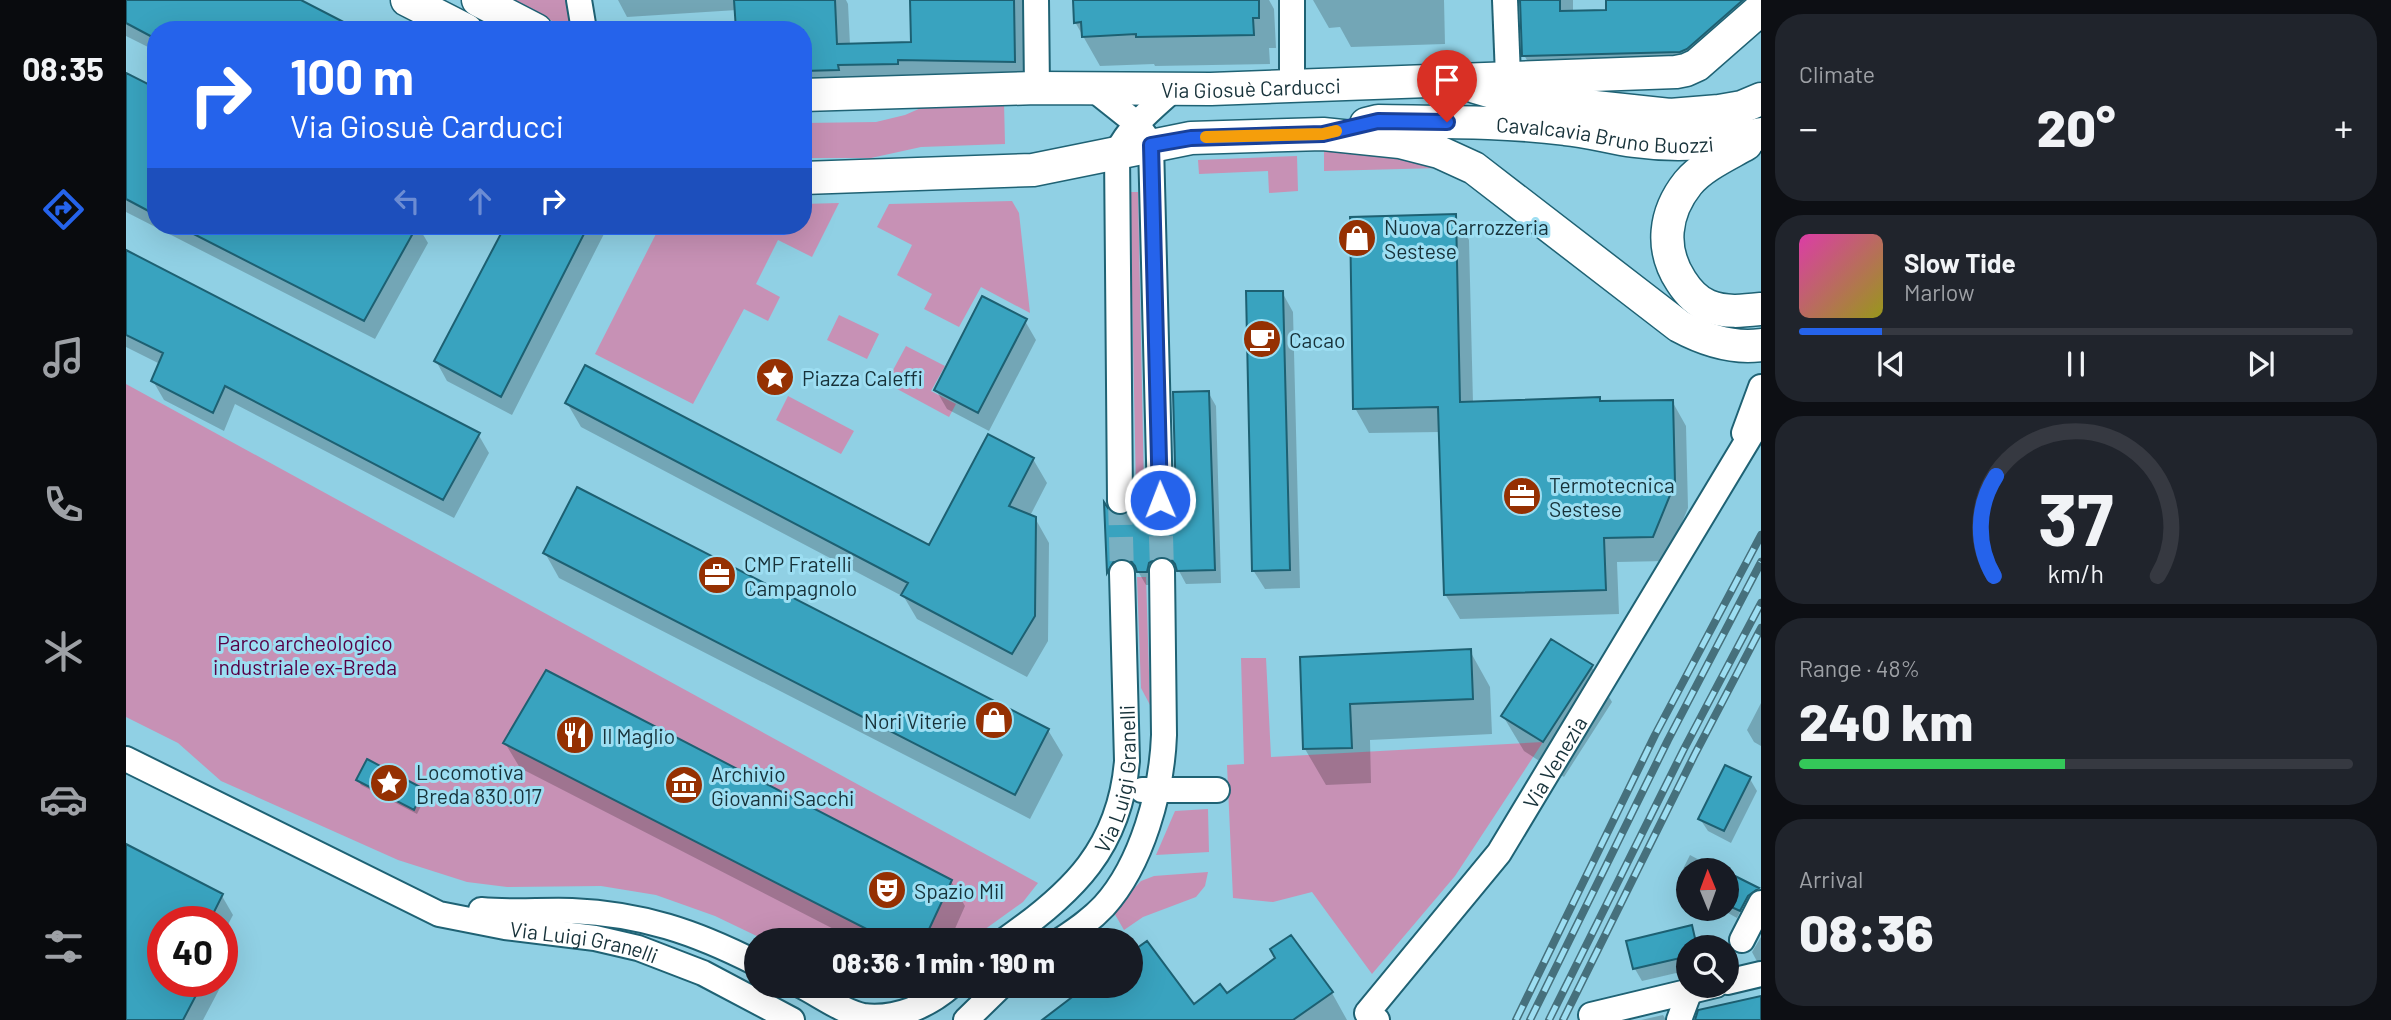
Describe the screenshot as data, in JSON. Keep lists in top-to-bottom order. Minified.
{"streets":{"main road":["Via Giosuè Carducci","Cavalcavia Bruno Buozzi"],"street":["Via Venezia","Via Luigi Granelli"]},"crossings":[["Via Giosuè Carducci","Cavalcavia Bruno Buozzi"]],"parks":["Parco archeologico industriale ex-Breda"],"places":{"shop":["Nuova Carrozzeria Sestese","Nori Viterie"],"cafe":["Cacao"],"place":["Piazza Caleffi","Locomotiva Breda 830.017"],"office":["Termotecnica Sestese","CMP Fratelli Campagnolo"],"restaurant":["Il Maglio"],"museum":["Archivio Giovanni Sacchi"],"theatre":["Spazio Mil"]},"north":"top","page":{"tabs":"08:35","tile":["Climate",["Range · 48%","240 km"],["Arrival","08:36"]],"turn":["100 m","Via Giosuè Carducci"],"heat":["−","20°","+"],"song":["Slow Tide","Marlow"],"limit":"40","trip":"08:36 · 1 min · 190 m","gauge":["37","km/h"]}}
